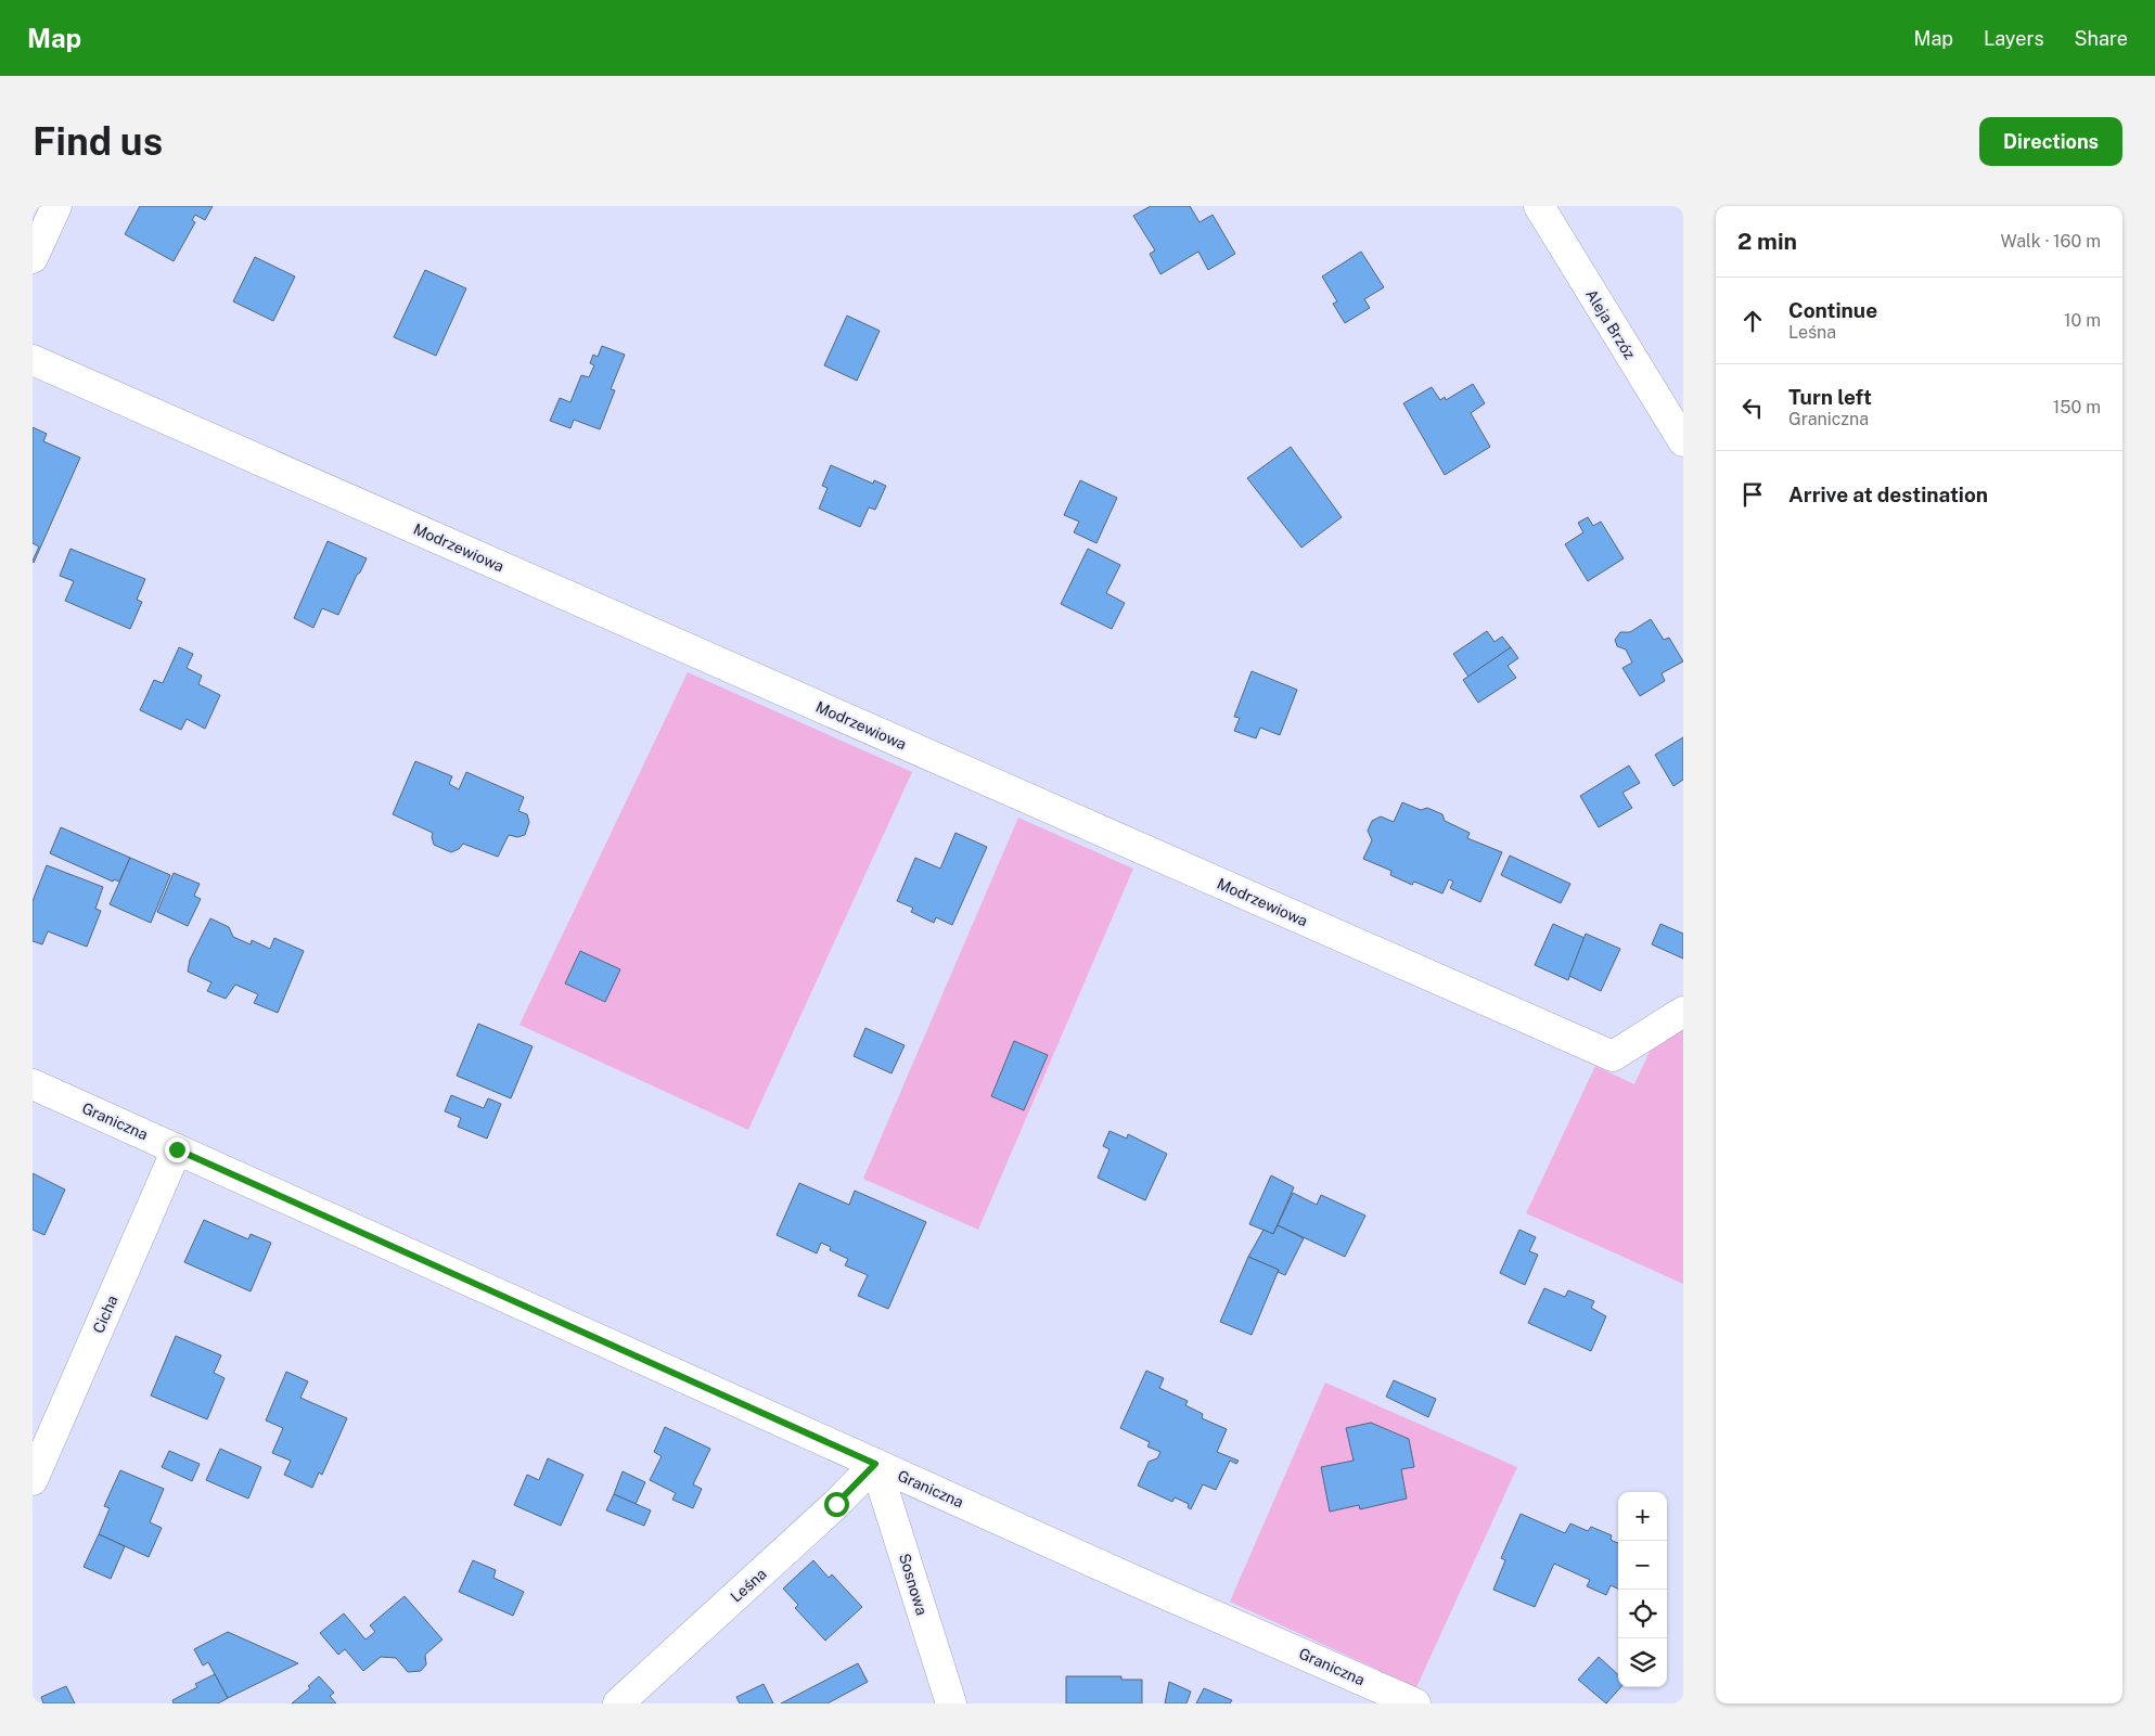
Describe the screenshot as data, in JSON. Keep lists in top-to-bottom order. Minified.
{"streets":{"street":["Aleja Brzóz","Modrzewiowa","Graniczna","Cicha","Sosnowa","Leśna"]},"crossings":[["Graniczna","Cicha"],["Graniczna","Sosnowa"],["Graniczna","Leśna"],["Sosnowa","Leśna"]],"page":{"header":"Map","nav":["Map","Layers","Share"],"buttons":"Directions","title":"Find us","heading":["2 min","Walk · 160 m"],"list":[["Continue","Leśna","10 m"],["Turn left","Graniczna","150 m"],"Arrive at destination"],"map_buttons":["+","−"]}}
